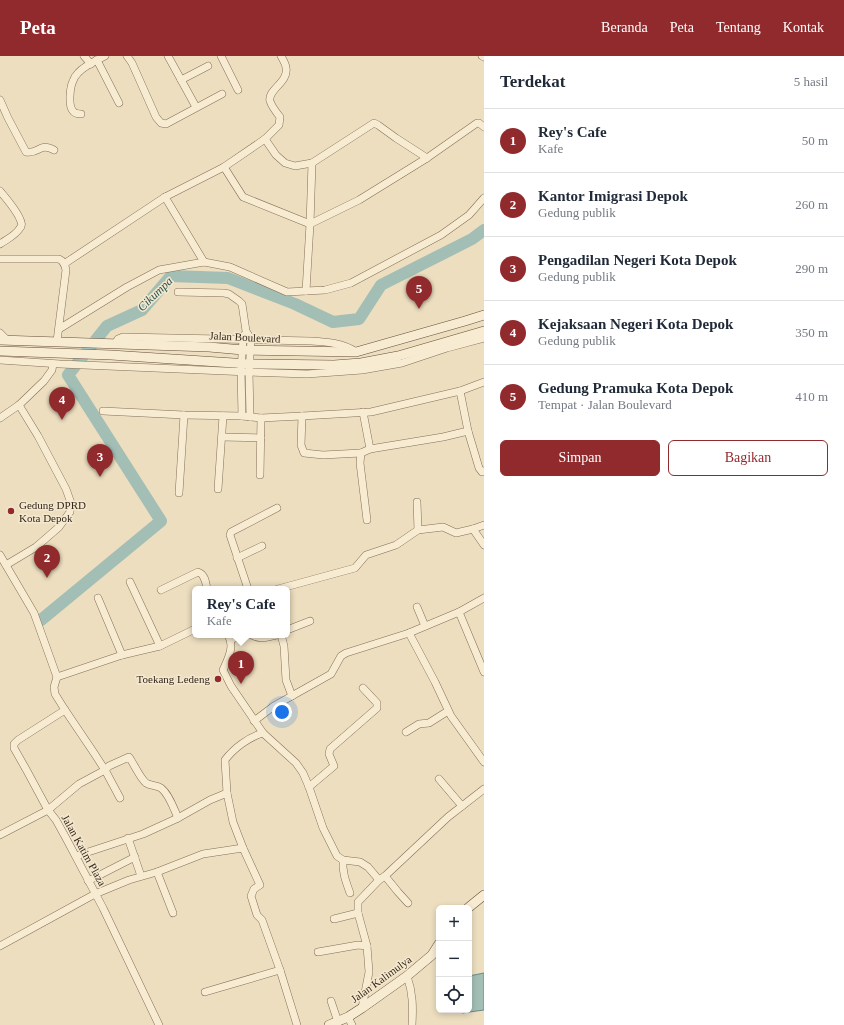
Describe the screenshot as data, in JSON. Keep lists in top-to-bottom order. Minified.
{"streets":{"main road":["Jalan Boulevard","Jalan Kalimulya"],"street":["Jalan Katim Plaza"]},"water":["Cikumpa"],"places":["Gedung DPRD Kota Depok","Toekang Ledeng"],"page":{"header":"Peta","nav":["Beranda","Peta","Tentang","Kontak"],"heading":["Terdekat","5 hasil"],"list":[{"mark":"1","name":"Rey's Cafe","note":"Kafe","value":"50 m"},{"mark":"2","name":"Kantor Imigrasi Depok","note":"Gedung publik","value":"260 m"},{"mark":"3","name":"Pengadilan Negeri Kota Depok","note":"Gedung publik","value":"290 m"},{"mark":"4","name":"Kejaksaan Negeri Kota Depok","note":"Gedung publik","value":"350 m"},{"mark":"5","name":"Gedung Pramuka Kota Depok","note":"Tempat · Jalan Boulevard","value":"410 m"}],"pins":["5","4","3","2","1"],"buttons":["Simpan","Bagikan"],"popup":["Rey's Cafe","Kafe"],"map_buttons":["+","−"]}}
